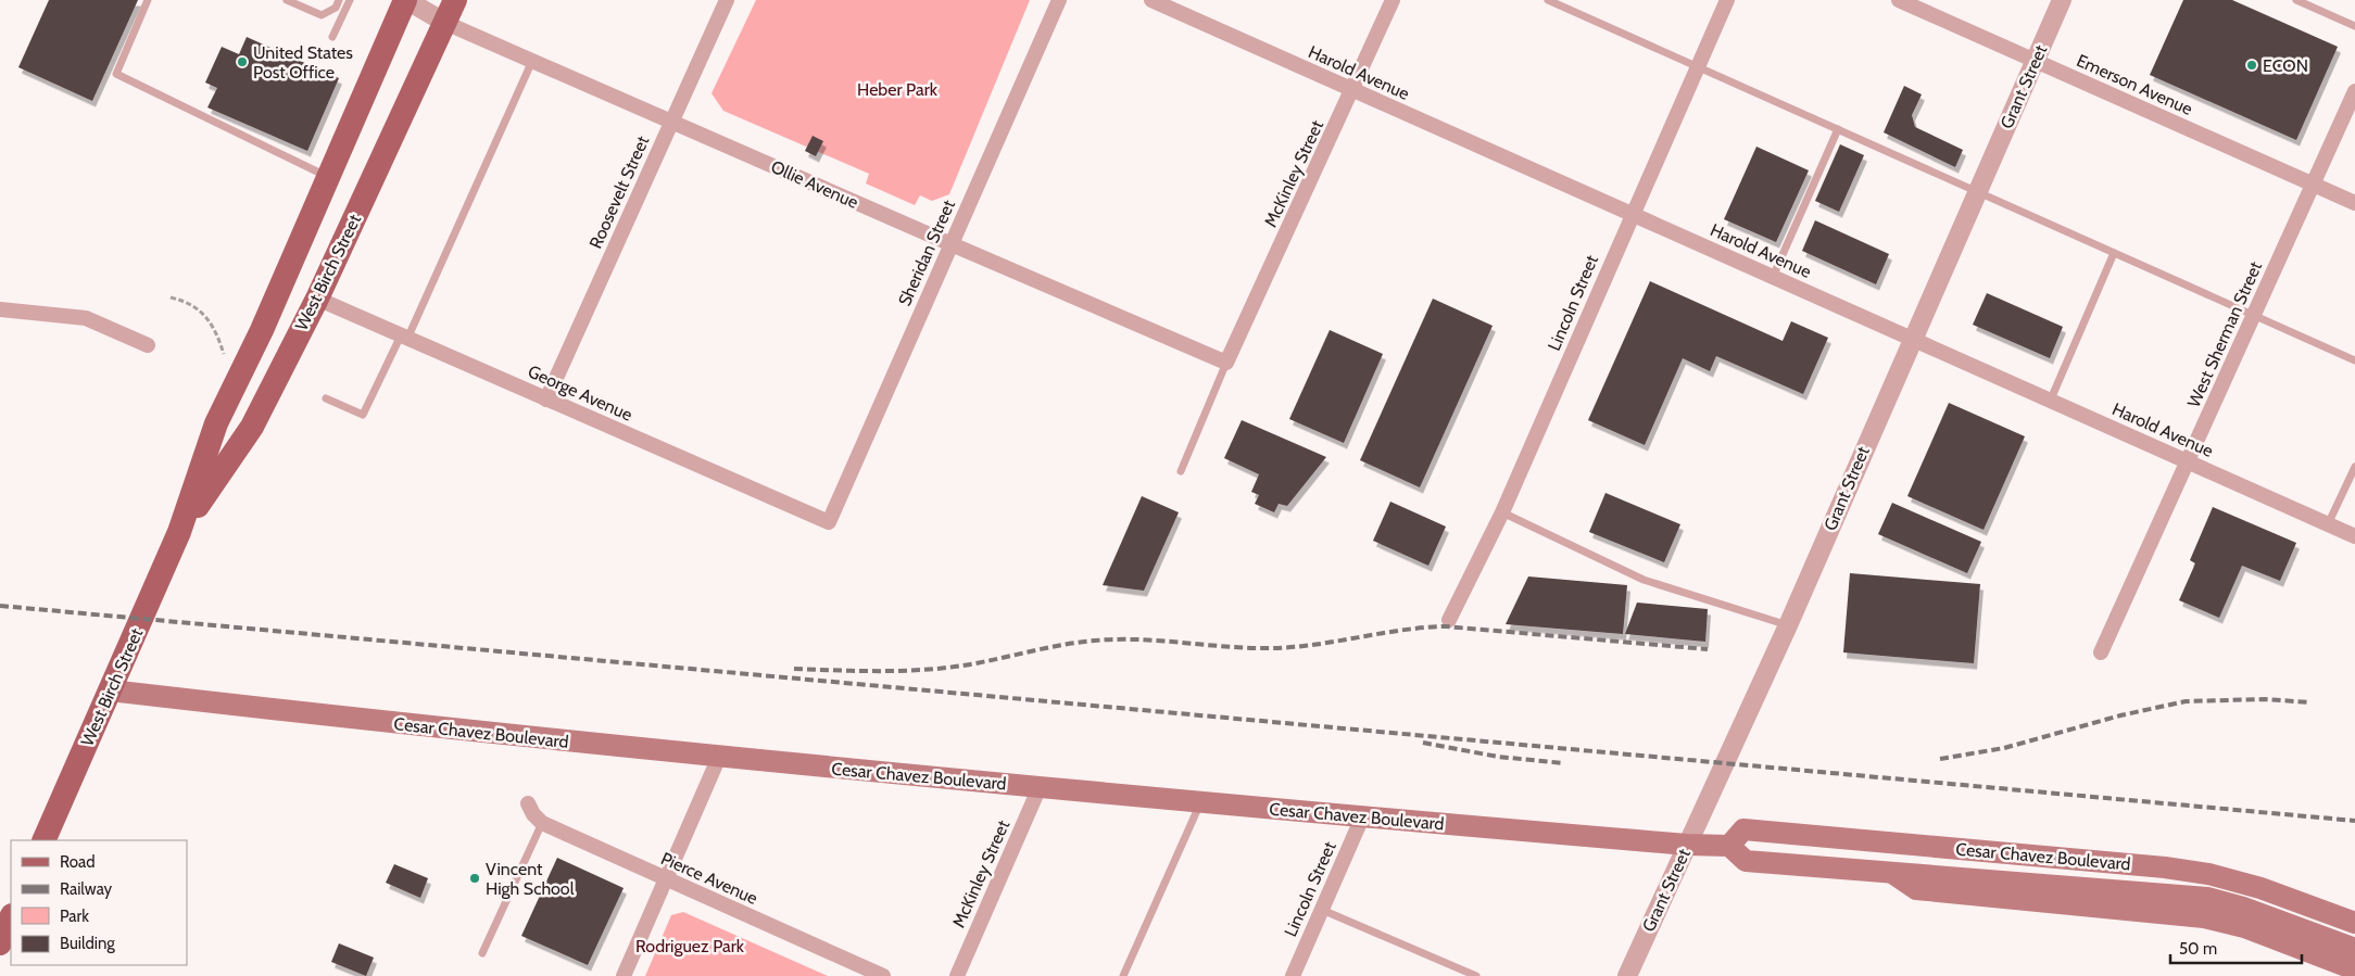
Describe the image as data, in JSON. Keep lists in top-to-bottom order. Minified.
{"streets":{"main road":["West Birch Street","Cesar Chavez Boulevard"],"street":["Harold Avenue","Emerson Avenue","Grant Street","McKinley Street","Ollie Avenue","Roosevelt Street","Sheridan Street","Lincoln Street","West Sherman Street","George Avenue","Pierce Avenue"]},"crossings":[["Harold Avenue","Grant Street"],["Harold Avenue","McKinley Street"],["Harold Avenue","Lincoln Street"],["Harold Avenue","West Sherman Street"],["Emerson Avenue","Grant Street"],["Emerson Avenue","West Sherman Street"],["Grant Street","Cesar Chavez Boulevard"],["McKinley Street","Ollie Avenue"],["McKinley Street","Cesar Chavez Boulevard"],["Ollie Avenue","Roosevelt Street"],["Ollie Avenue","Sheridan Street"],["Ollie Avenue","West Birch Street"],["Roosevelt Street","George Avenue"],["Sheridan Street","George Avenue"],["West Birch Street","George Avenue"],["West Birch Street","Cesar Chavez Boulevard"],["Lincoln Street","Cesar Chavez Boulevard"]],"parks":["Heber Park","Rodriguez Park"],"places":["United States Post Office","ECON","Vincent High School"],"legend":["Road","Railway","Park","Building"],"scale_bar":"50 m"}
